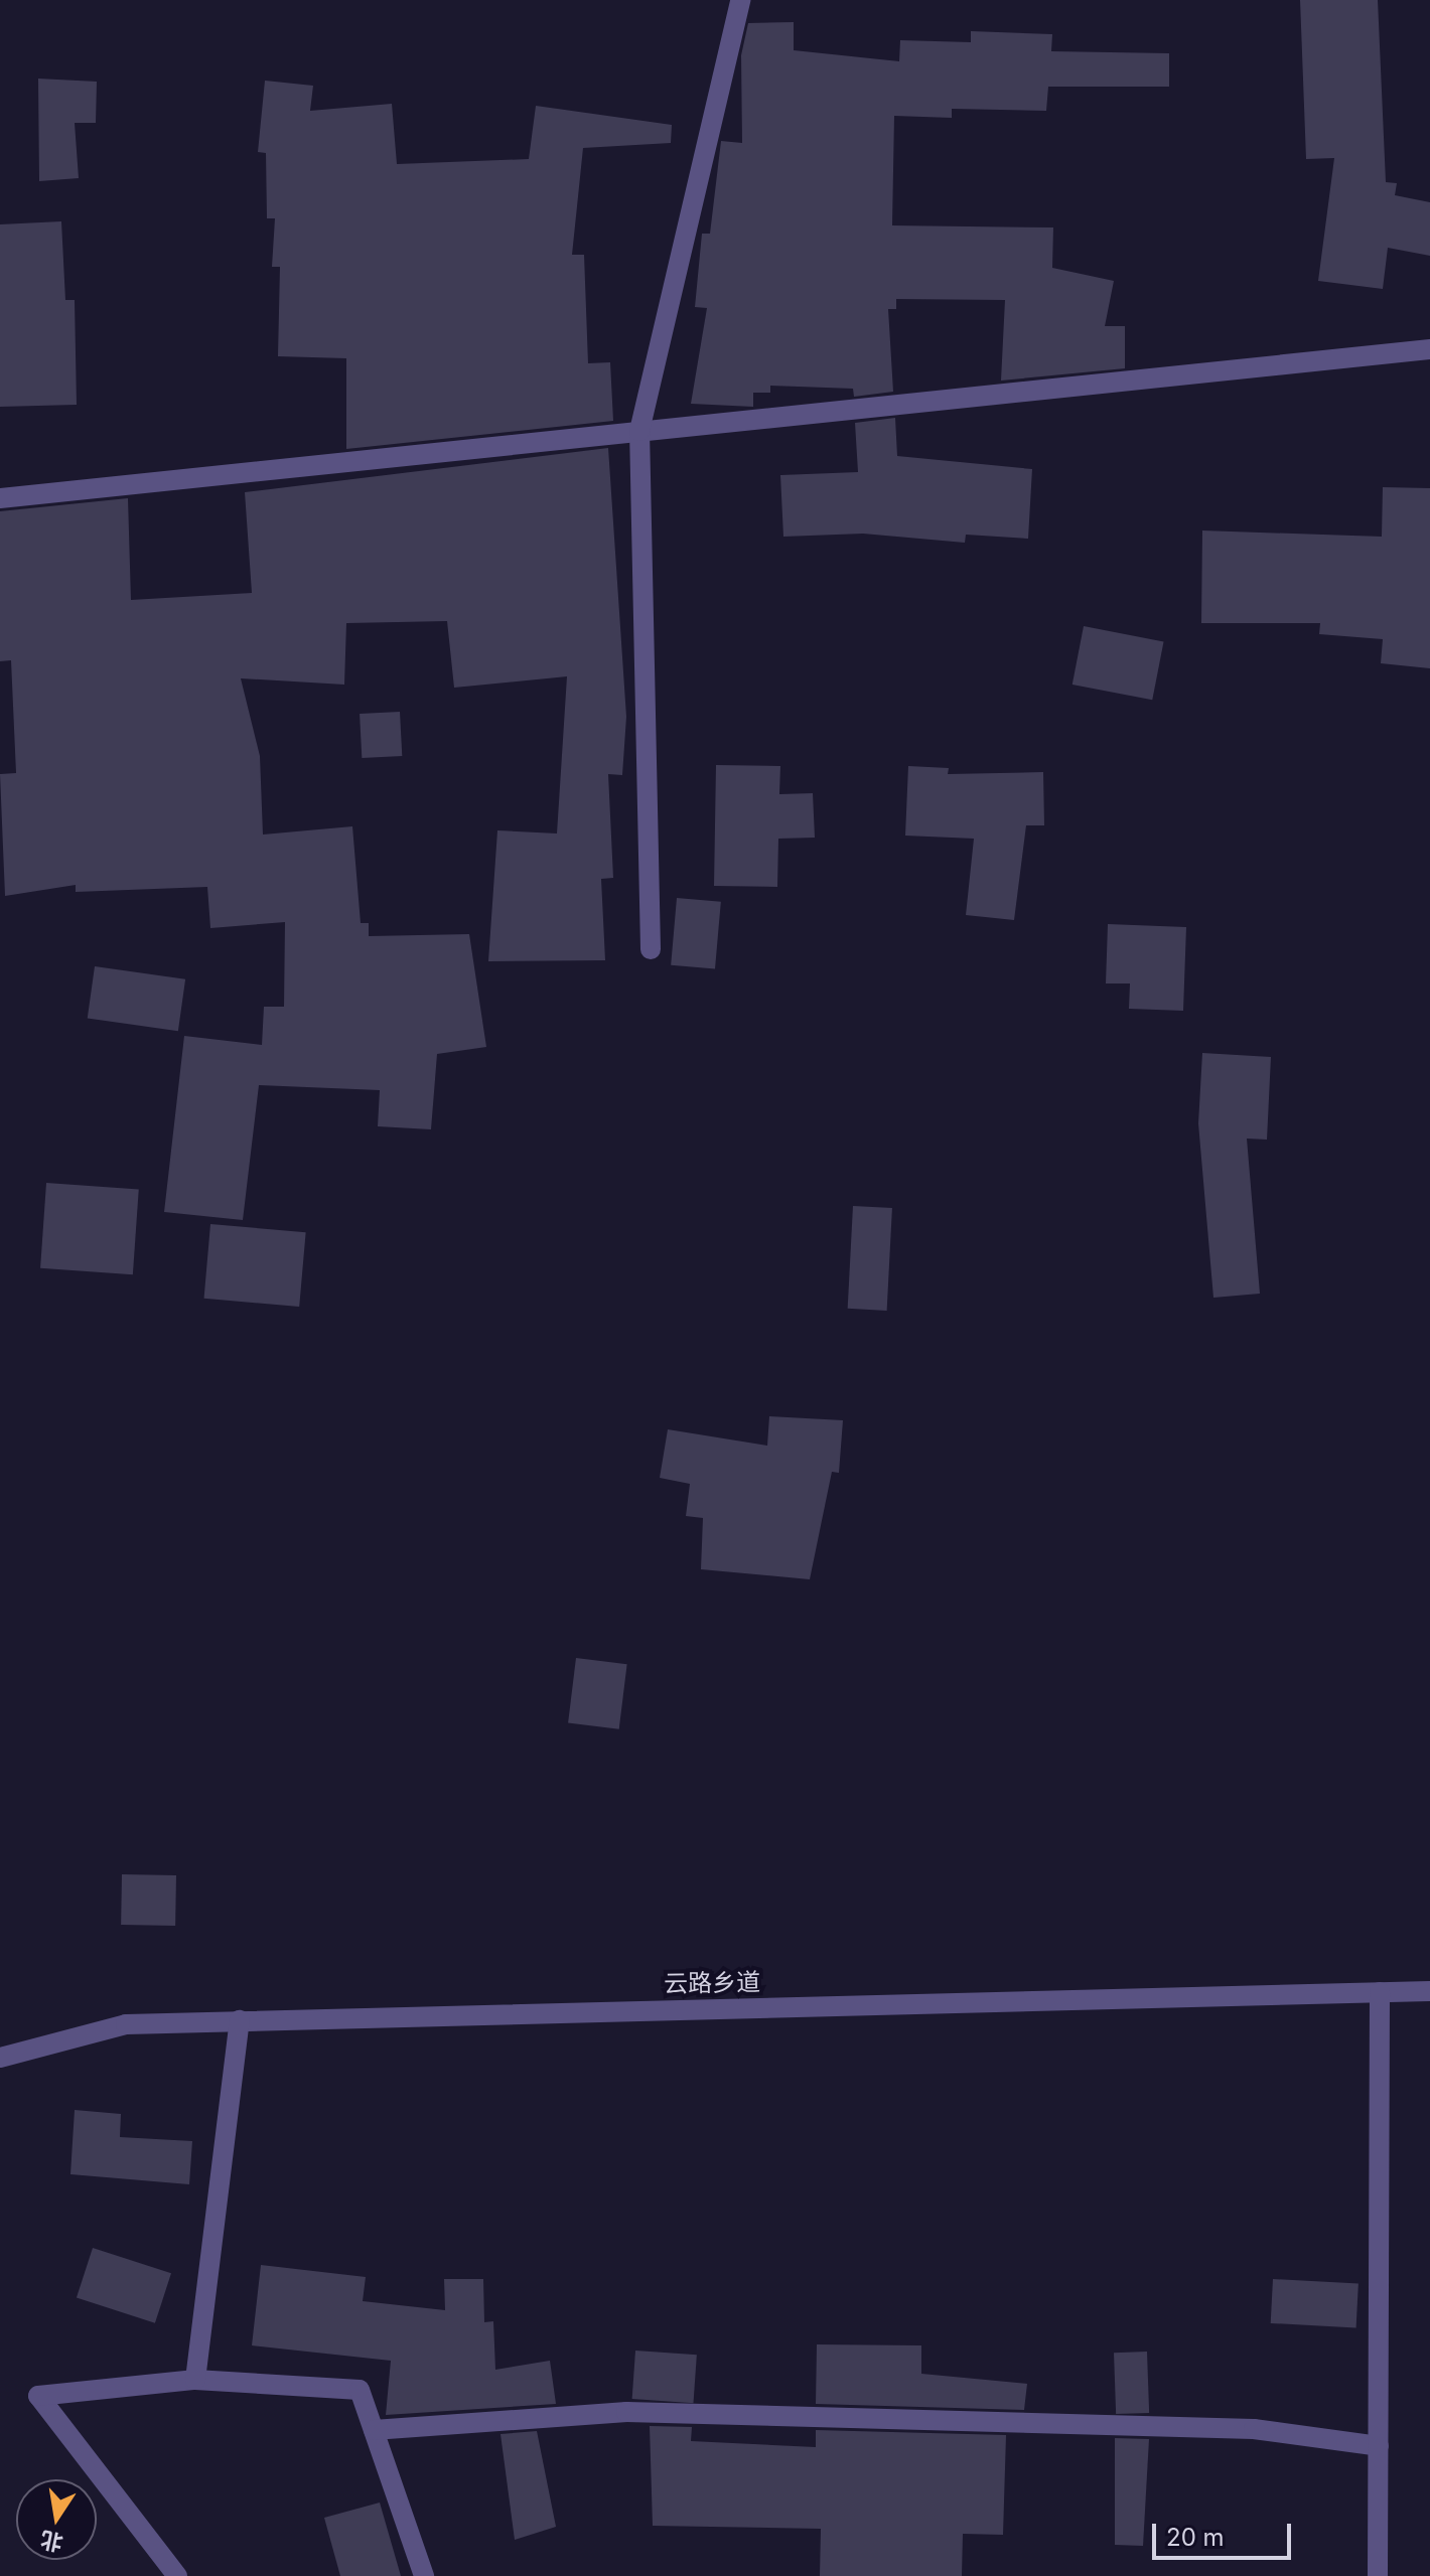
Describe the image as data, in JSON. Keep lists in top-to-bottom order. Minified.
{"streets":{"street":["云路乡道"]},"scale_bar":"20 m","north":"bottom"}
